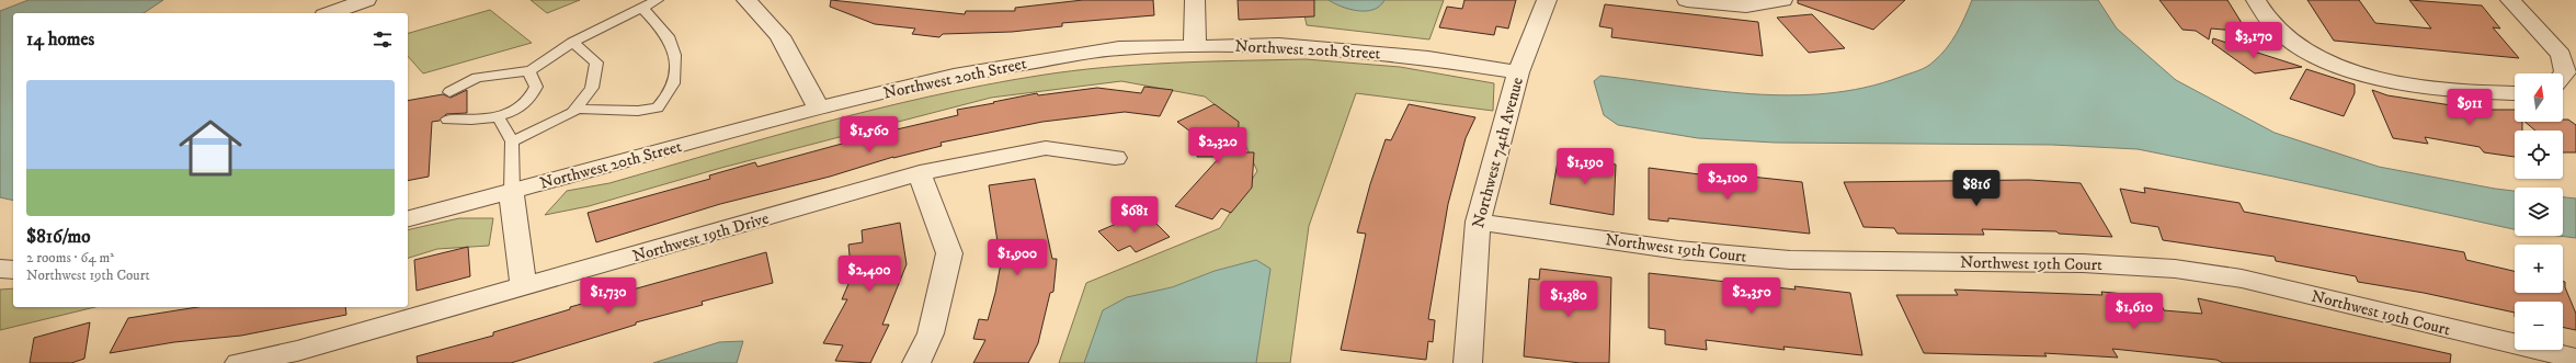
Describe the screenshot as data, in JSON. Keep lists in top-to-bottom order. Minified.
{"streets":{"street":["Northwest 20th Street","Northwest 74th Avenue","Northwest 19th Drive","Northwest 19th Court"]},"crossings":[["Northwest 20th Street","Northwest 74th Avenue"],["Northwest 74th Avenue","Northwest 19th Court"]],"north":"top","page":{"heading":"14 homes","price":["$3,170","$911","$1,560","$2,320","$1,190","$2,100","$816","$681","$1,900","$2,400","$1,730","$2,350","$1,380","$1,610"],"list":[{"name":"$816/mo","note":"2 rooms · 64 m² · Northwest 19th Court"}],"map_buttons":["+","−"]}}
